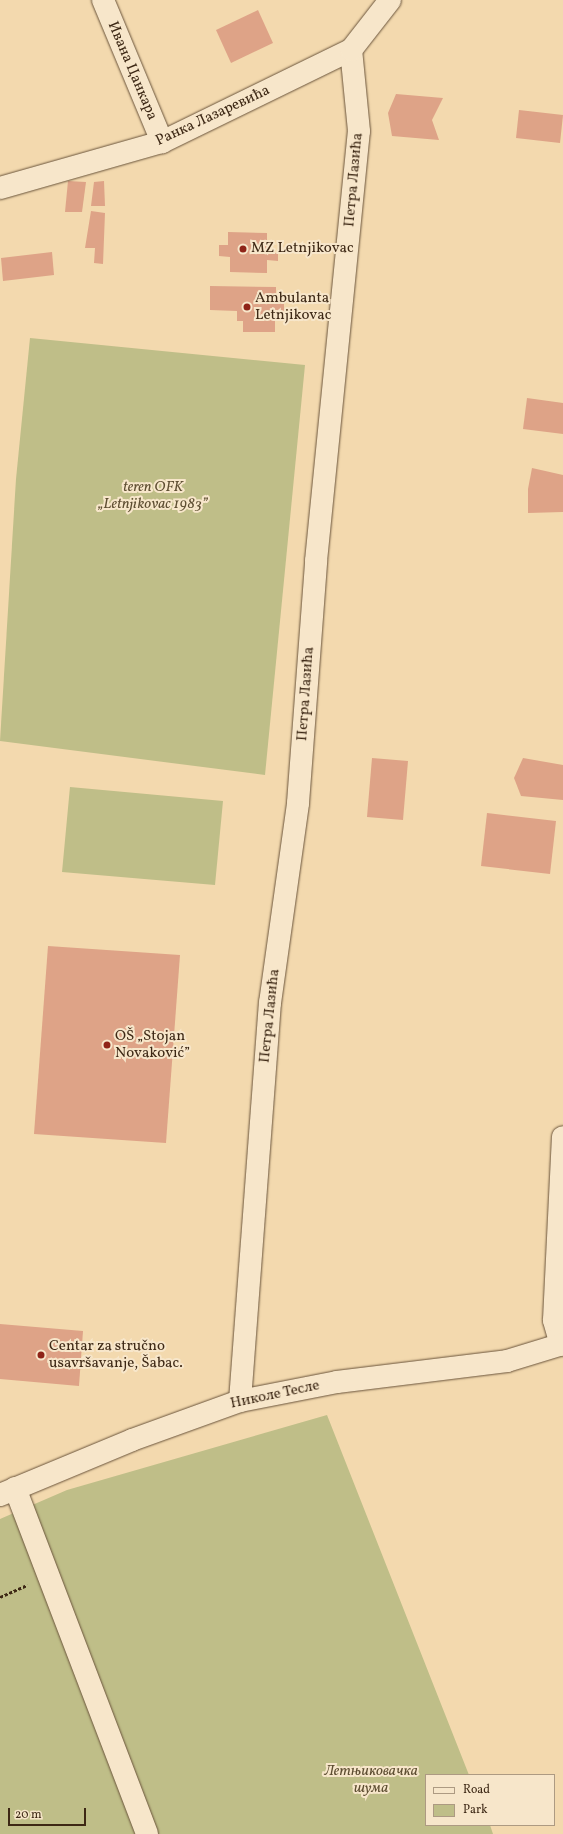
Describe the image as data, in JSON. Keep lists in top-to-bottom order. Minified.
{"streets":{"street":["Ивана Цанкара","Ранка Лазаревића","Петра Лазића","Николе Тесле"]},"crossings":[["Ивана Цанкара","Ранка Лазаревића"],["Ранка Лазаревића","Петра Лазића"],["Петра Лазића","Николе Тесле"]],"parks":["teren OFK „Letnjikovac 1983”","Летњиковачка шума"],"places":["MZ Letnjikovac","Ambulanta Letnjikovac","OŠ „Stojan Novaković”","Centar za stručno usavršavanje, Šabac."],"legend":["Road","Park"],"scale_bar":"20 m"}
